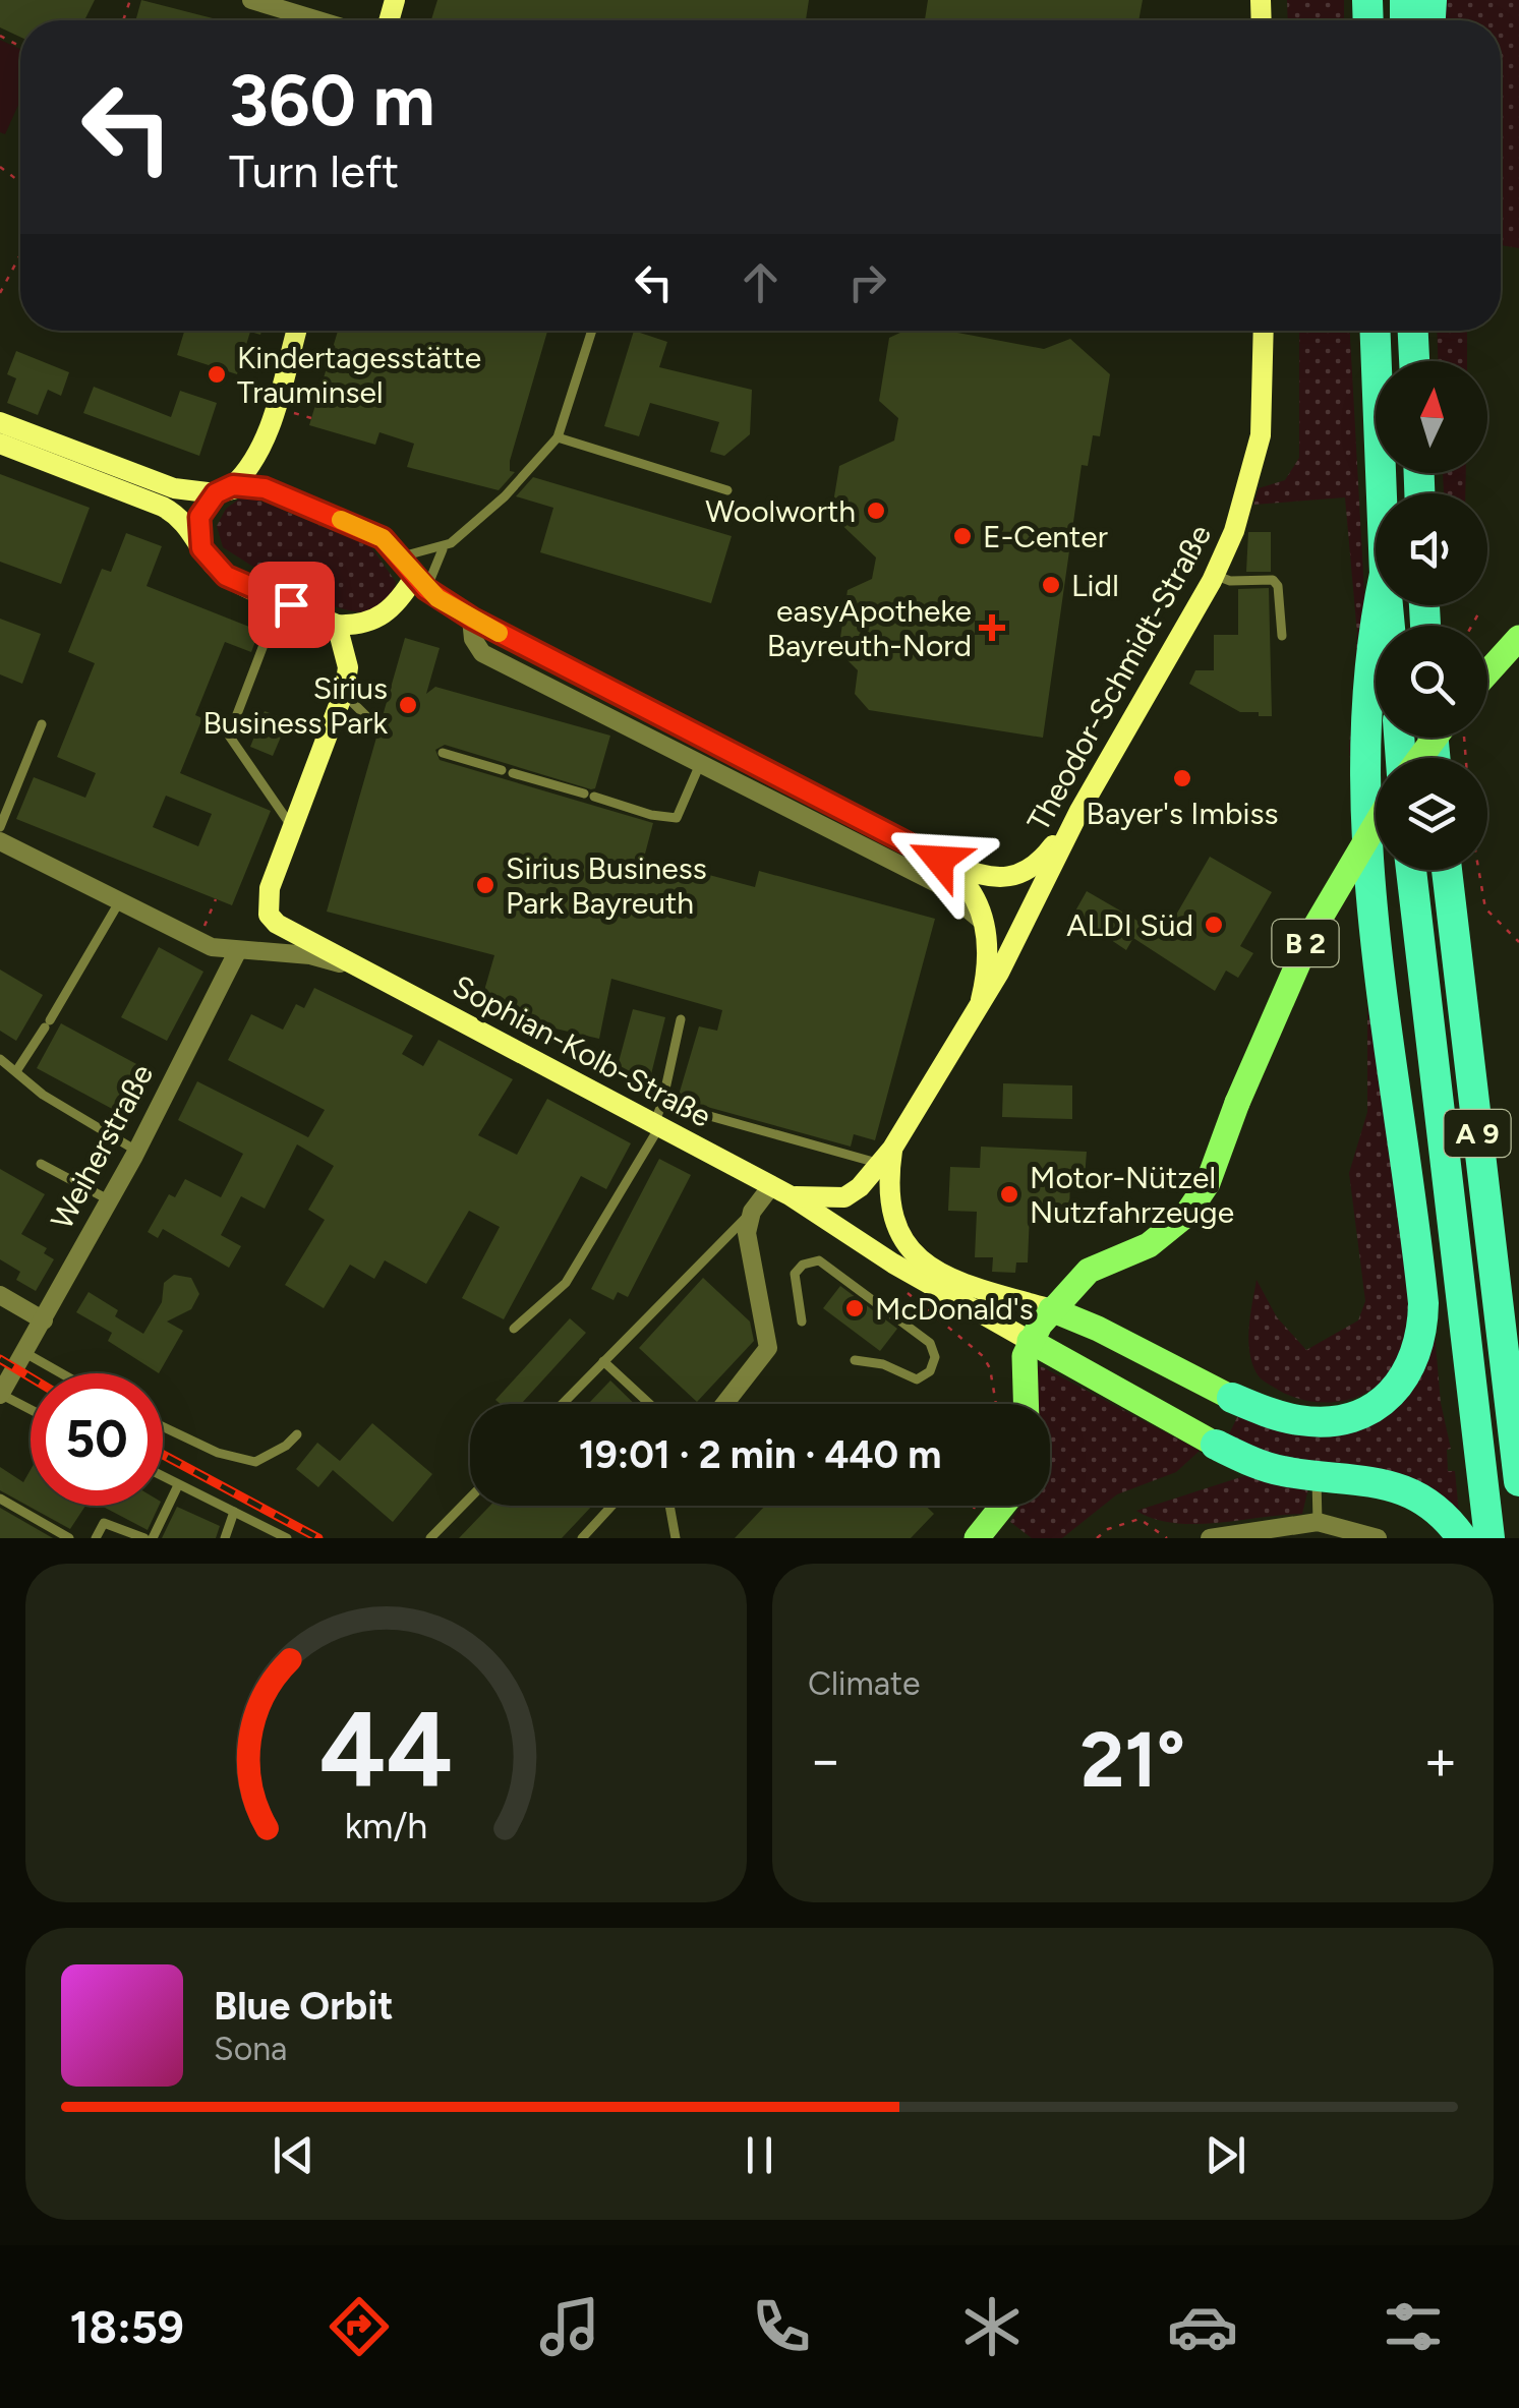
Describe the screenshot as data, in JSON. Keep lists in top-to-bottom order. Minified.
{"streets":{"highway":["A 9"],"main road":["Theodor-Schmidt-Straße","B 2","Sophian-Kolb-Straße"],"street":["Weiherstraße"]},"crossings":[["B 2","Sophian-Kolb-Straße"]],"places":{"other":["Kindertagesstätte Trauminsel","Woolworth","E-Center","Lidl","Sirius Business Park","Bayer's Imbiss","Sirius Business Park Bayreuth","ALDI Süd","Motor-Nützel Nutzfahrzeuge","McDonald's"],"health":["easyApotheke Bayreuth-Nord"]},"north":"top","page":{"turn":["360 m","Turn left"],"limit":"50","trip":"19:01 · 2 min · 440 m","tile":"Climate","heat":["−","21°","+"],"song":["Blue Orbit","Sona"],"tabs":"18:59","gauge":["44","km/h"]}}
